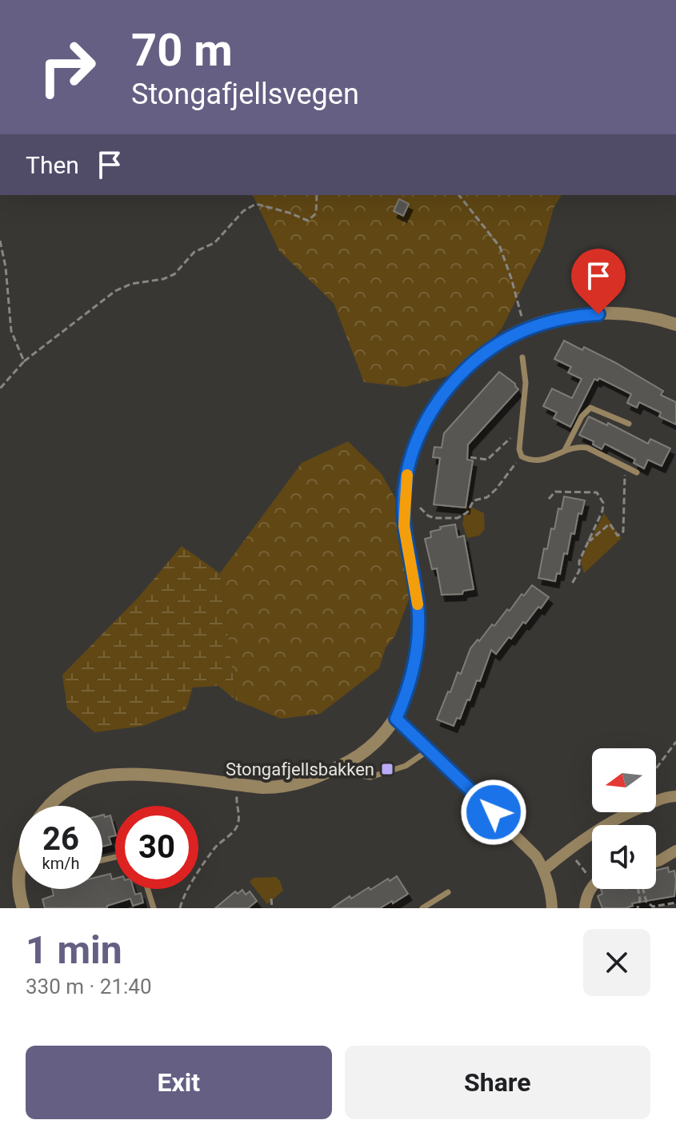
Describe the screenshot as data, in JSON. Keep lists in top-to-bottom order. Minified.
{"places":{"transit":["Stongafjellsbakken"]},"north":"left","page":{"turn":["70 m","Stongafjellsvegen"],"then":"Then","speed":"26 km/h","limit":"30","heading":["1 min","330 m · 21:40"],"buttons":["Exit","Share"]}}
